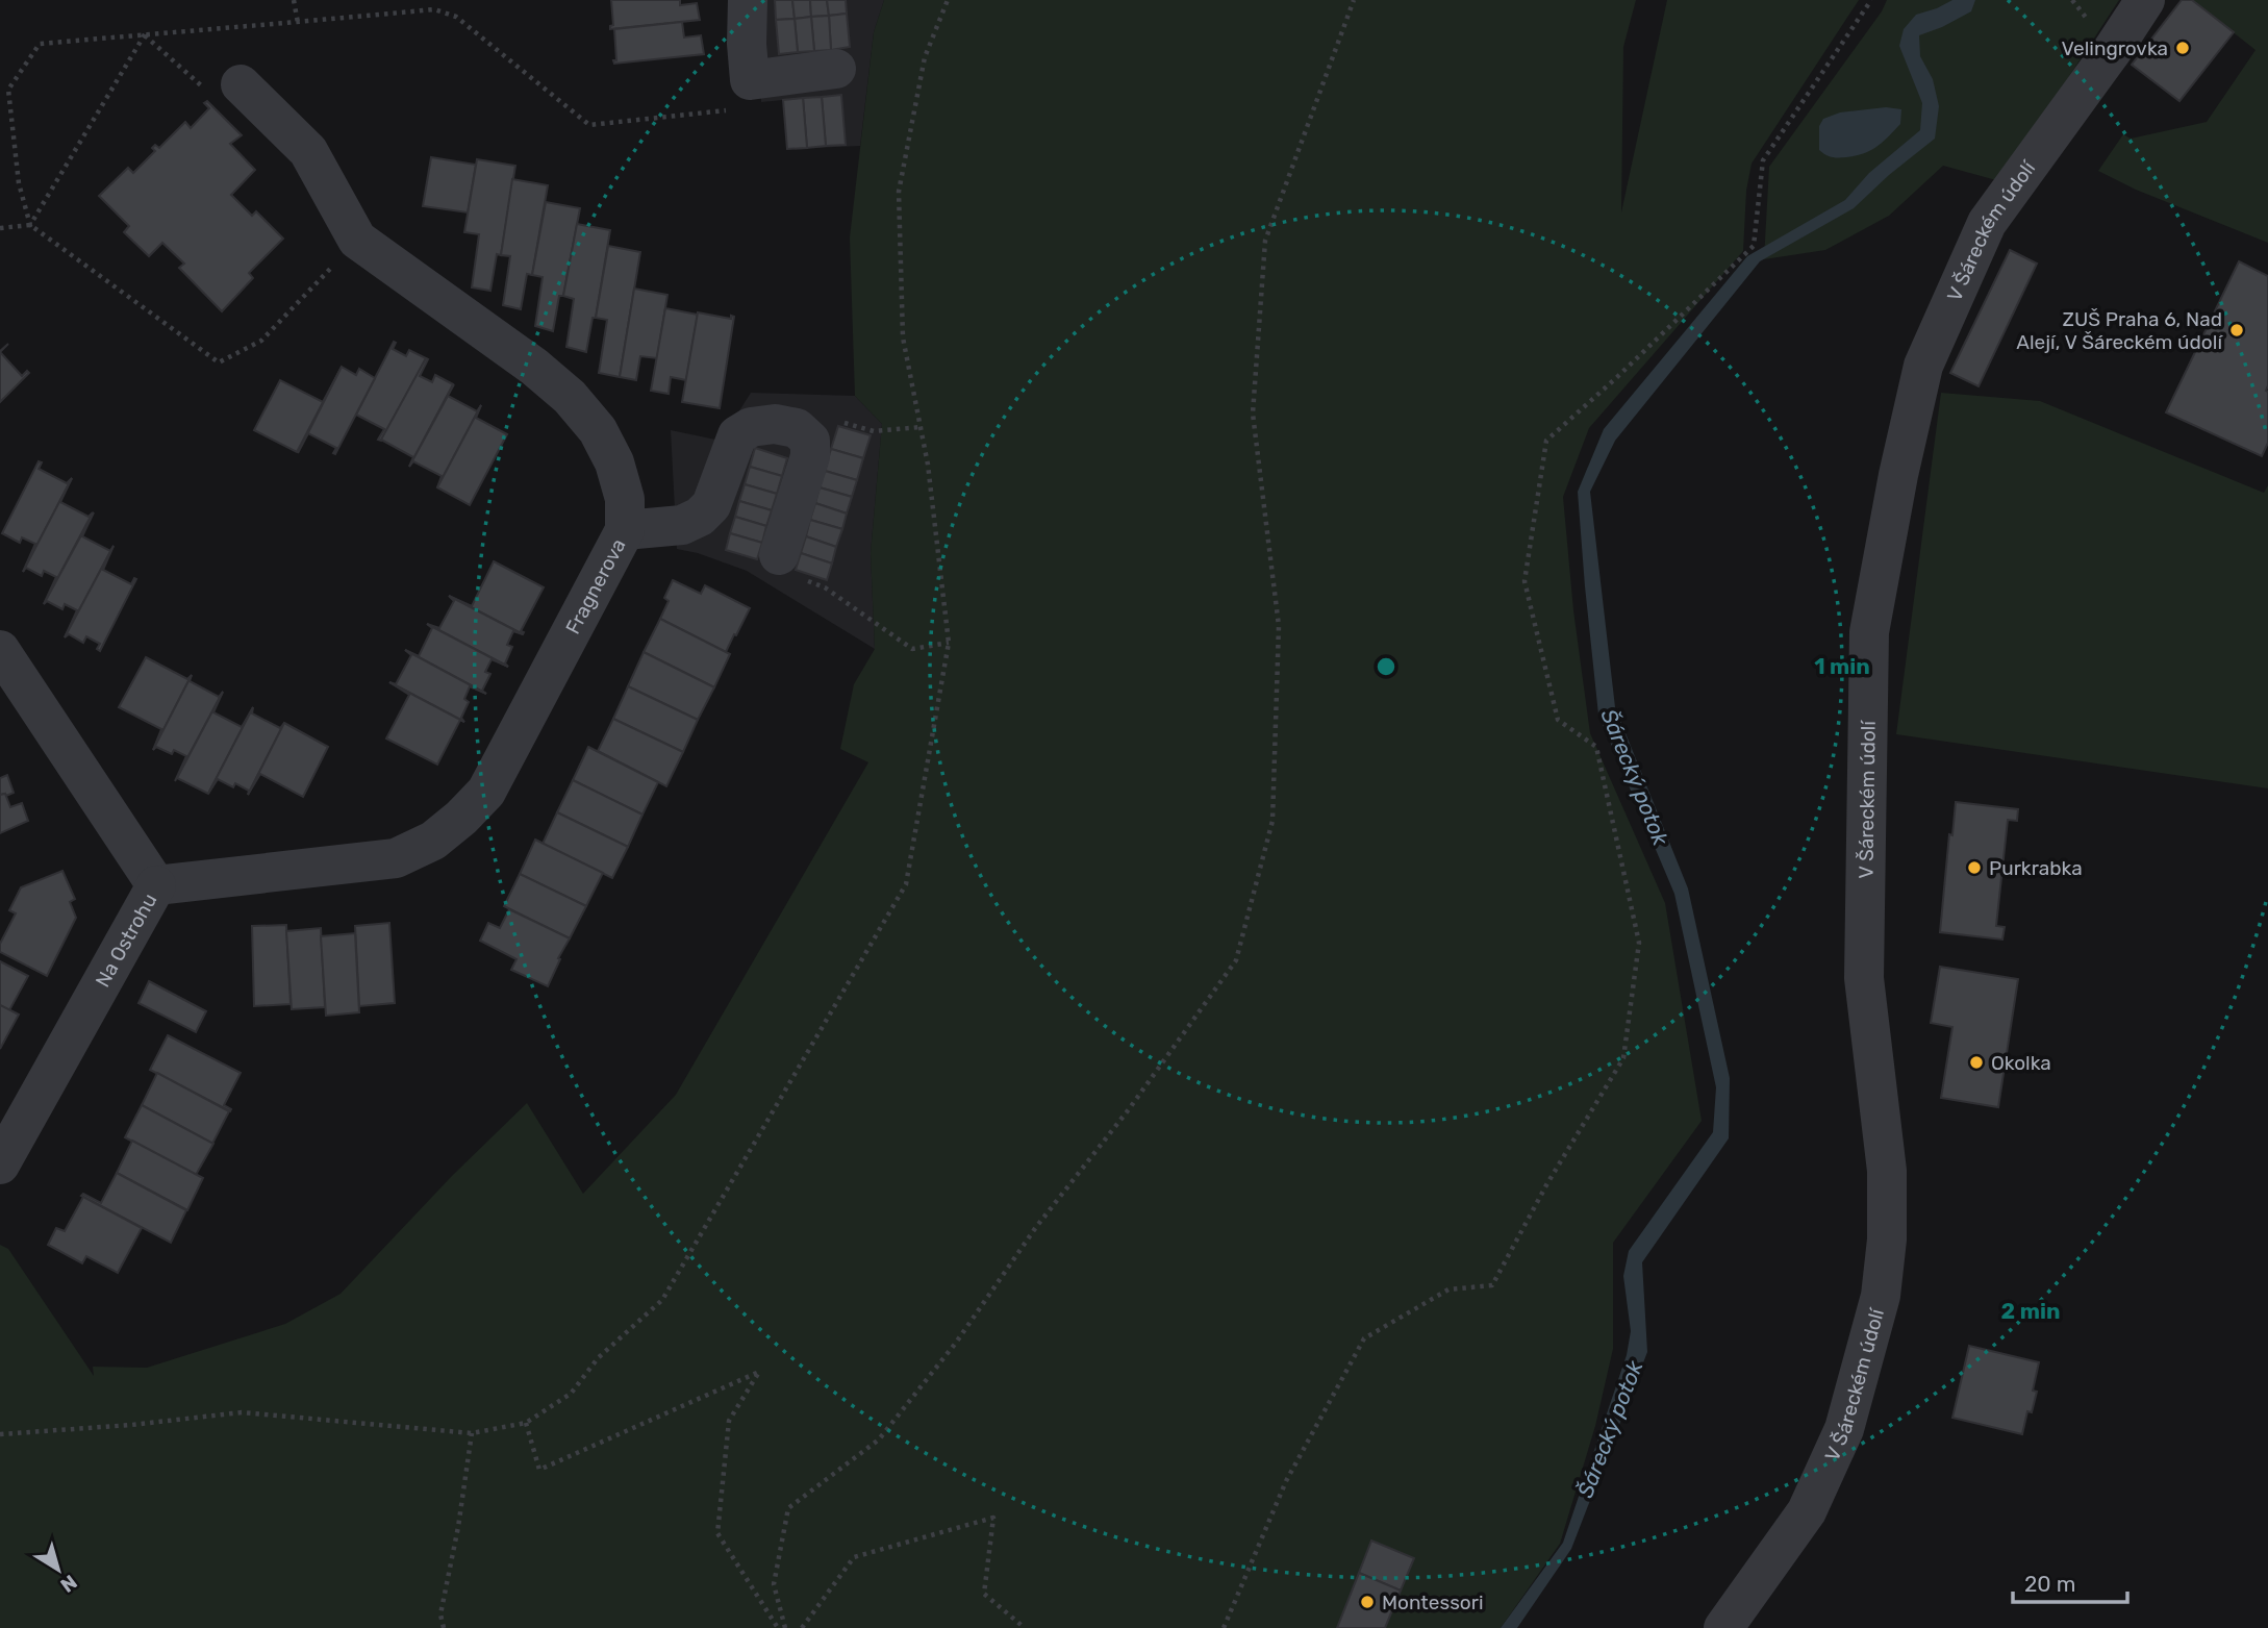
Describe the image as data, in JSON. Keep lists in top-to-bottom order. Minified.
{"streets":{"street":["V Šáreckém údolí","Fragnerova","Na Ostrohu"]},"crossings":[["Fragnerova","Na Ostrohu"]],"water":["Šárecký potok"],"places":["Velingrovka","ZUŠ Praha 6, Nad Alejí, V Šáreckém údolí","Purkrabka","Okolka","Montessori"],"scale_bar":"20 m","north":"bottom right","rings":["1 min","2 min"]}
